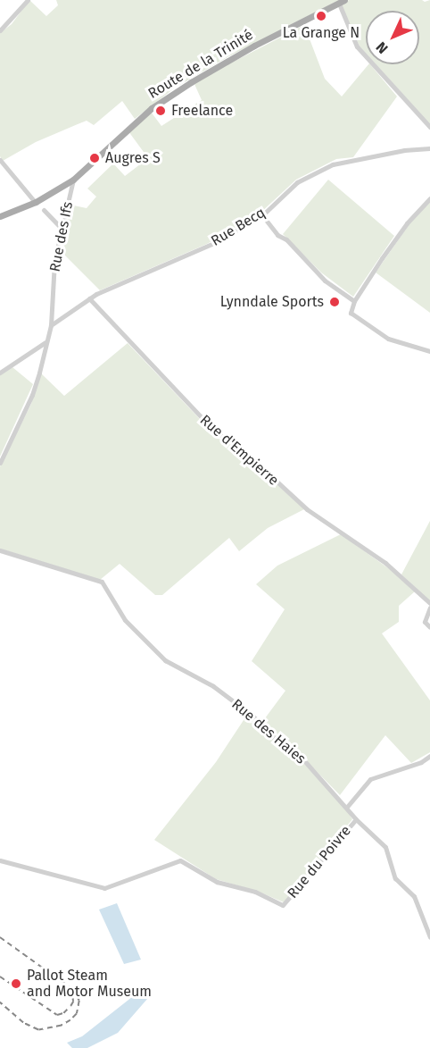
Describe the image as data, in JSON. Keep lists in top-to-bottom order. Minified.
{"streets":{"main road":["Route de la Trinité"],"street":["Rue Becq","Rue des Ifs","Rue d'Empierre","Rue des Haies","Rue du Poivre"]},"crossings":[["Route de la Trinité","Rue des Ifs"],["Rue Becq","Rue des Ifs"],["Rue Becq","Rue d'Empierre"],["Rue des Haies","Rue du Poivre"]],"places":["La Grange N","Freelance","Augres S","Lynndale Sports","Pallot Steam and Motor Museum"],"north":"bottom left"}
